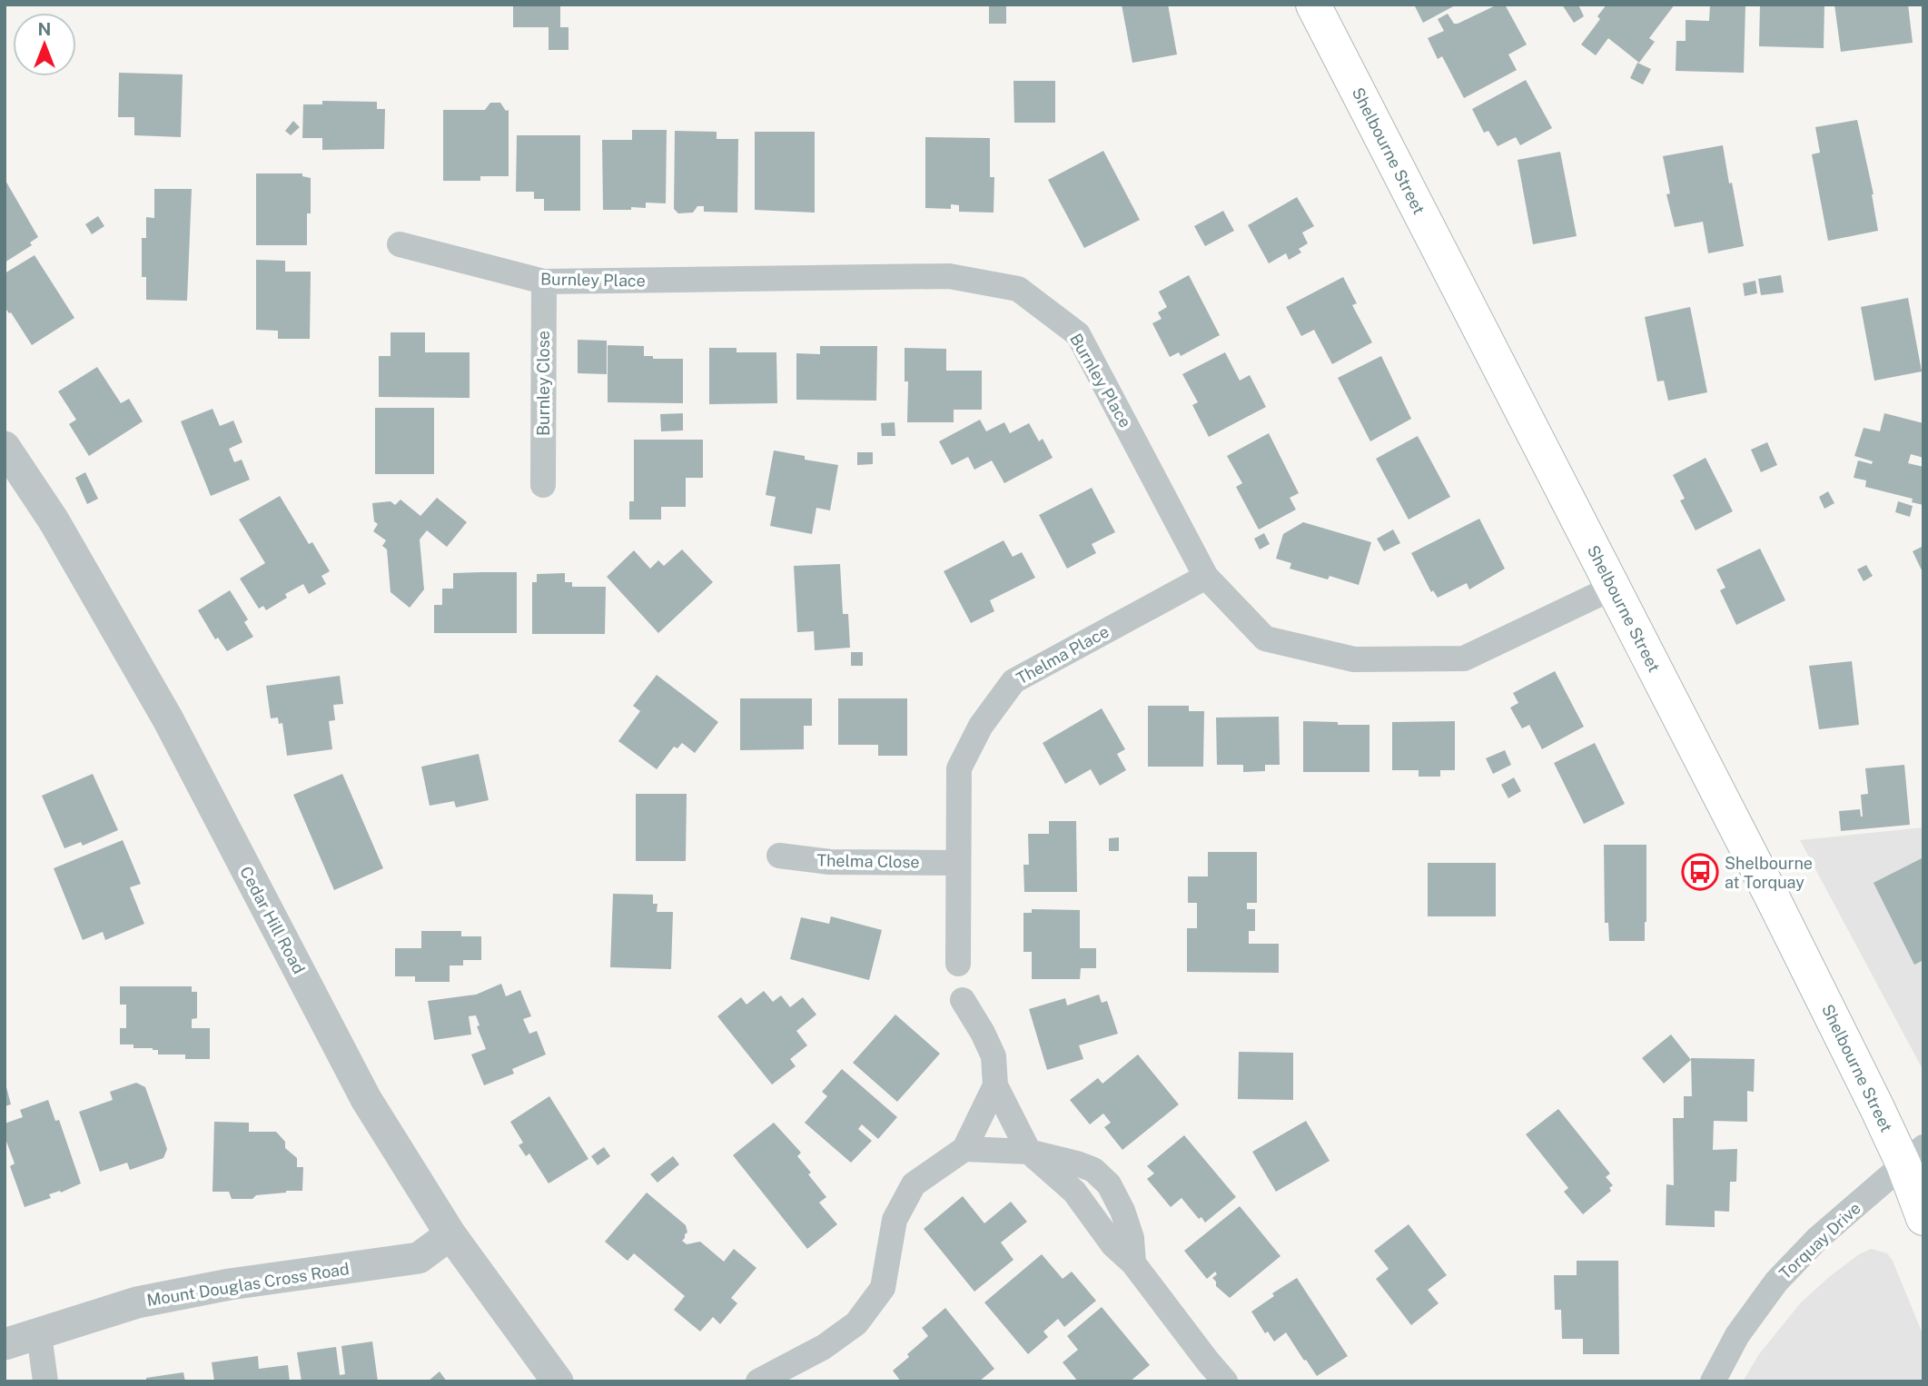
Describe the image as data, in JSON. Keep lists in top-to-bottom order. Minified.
{"streets":{"main road":["Shelbourne Street"],"street":["Burnley Place","Burnley Close","Thelma Place","Thelma Close","Cedar Hill Road","Torquay Drive","Mount Douglas Cross Road"]},"crossings":[["Shelbourne Street","Burnley Place"],["Shelbourne Street","Torquay Drive"],["Burnley Place","Burnley Close"],["Burnley Place","Thelma Place"],["Thelma Place","Thelma Close"],["Cedar Hill Road","Mount Douglas Cross Road"]],"places":{"bus stop":["Shelbourne at Torquay"]},"north":"top"}
